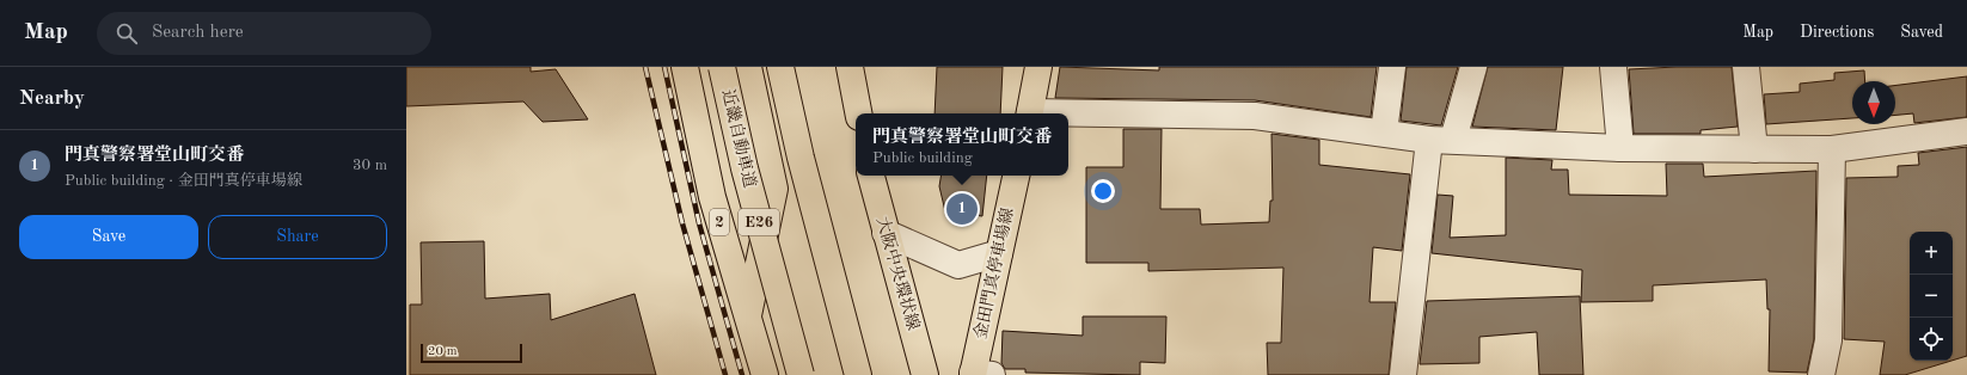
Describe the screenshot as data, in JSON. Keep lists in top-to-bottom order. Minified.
{"streets":{"main road":["近畿自動車道","2","E26","大阪中央環状線","金田門真停車場線"]},"scale_bar":"20 m","north":"bottom","page":{"header":"Map","search":"Search here","nav":["Map","Directions","Saved"],"heading":"Nearby","popup":["門真警察署堂山町交番","Public building"],"list":[{"mark":"1","name":"門真警察署堂山町交番","note":"Public building · 金田門真停車場線","value":"30 m"}],"pins":"1","buttons":["Save","Share"],"map_buttons":["+","−"],"scale":"20 m"}}
